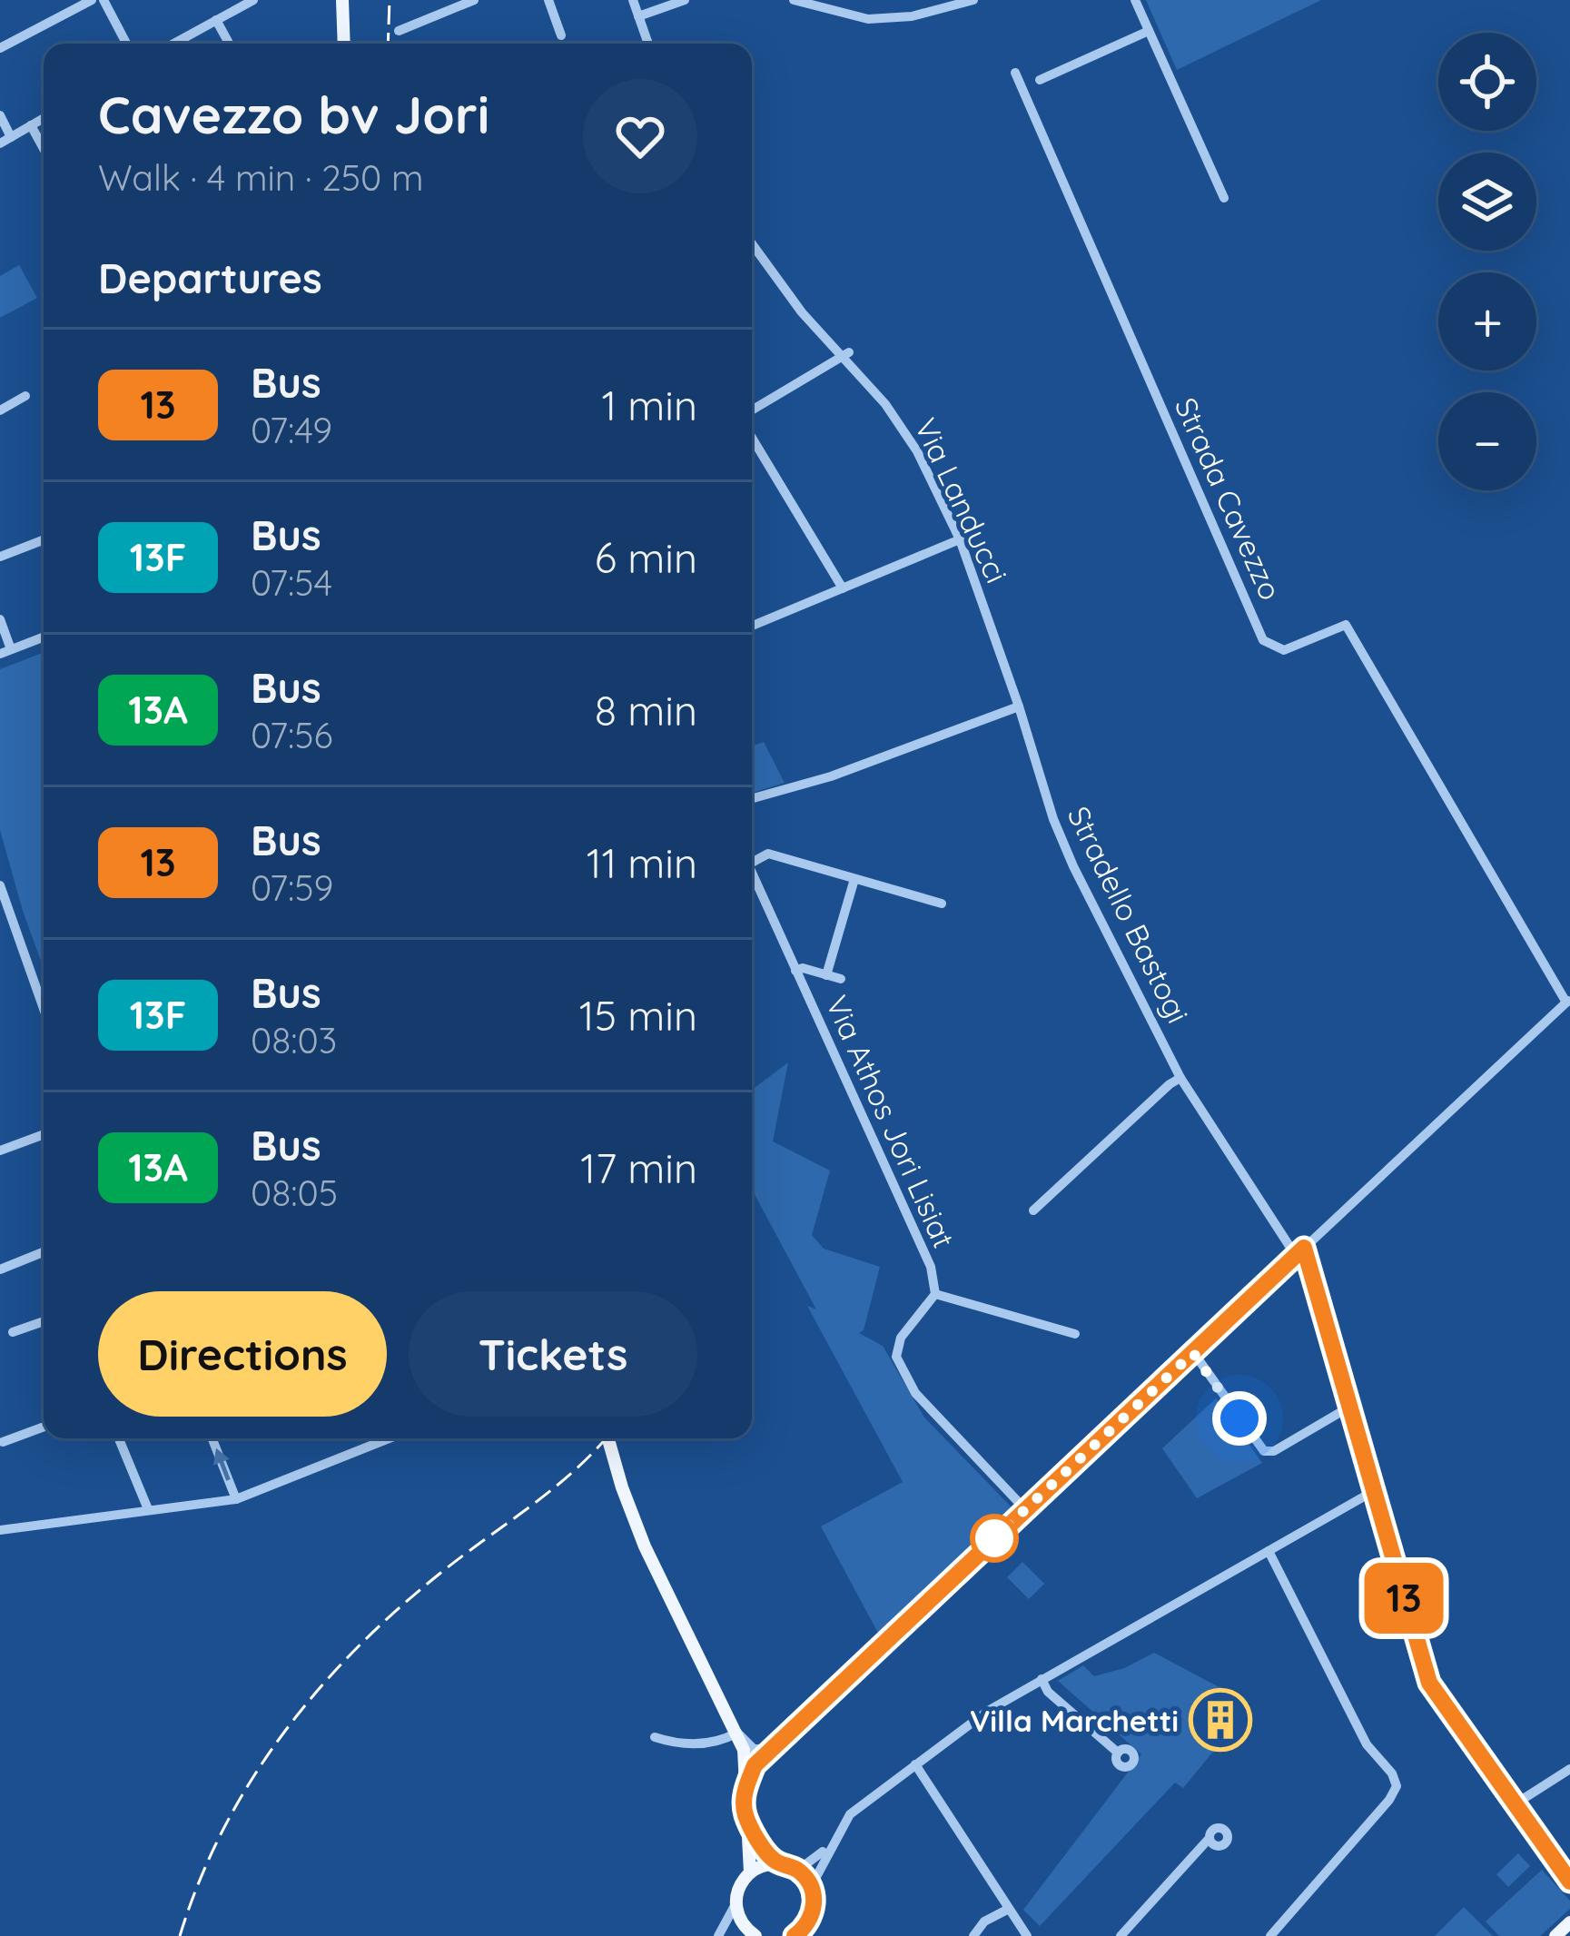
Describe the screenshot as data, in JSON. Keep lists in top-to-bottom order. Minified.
{"streets":{"street":["Strada Cavezzo","Via Landucci","Stradello Bastogi","Via Athos Jori Lisiat"]},"crossings":[["Strada Cavezzo","Stradello Bastogi"],["Strada Cavezzo","Via Athos Jori Lisiat"],["Via Landucci","Stradello Bastogi"]],"places":{"building":["Villa Marchetti"]},"lines":["bus line 13"],"page":{"on_map":"13","map_buttons":["+","−"],"heading":[["Cavezzo bv Jori","Walk · 4 min · 250 m"],"Departures"],"list":[{"mark":"13","name":"Bus","note":"07:49","value":"1 min"},{"mark":"13F","name":"Bus","note":"07:54","value":"6 min"},{"mark":"13A","name":"Bus","note":"07:56","value":"8 min"},{"mark":"13","name":"Bus","note":"07:59","value":"11 min"},{"mark":"13F","name":"Bus","note":"08:03","value":"15 min"},{"mark":"13A","name":"Bus","note":"08:05","value":"17 min"}],"buttons":["Directions","Tickets"]}}
